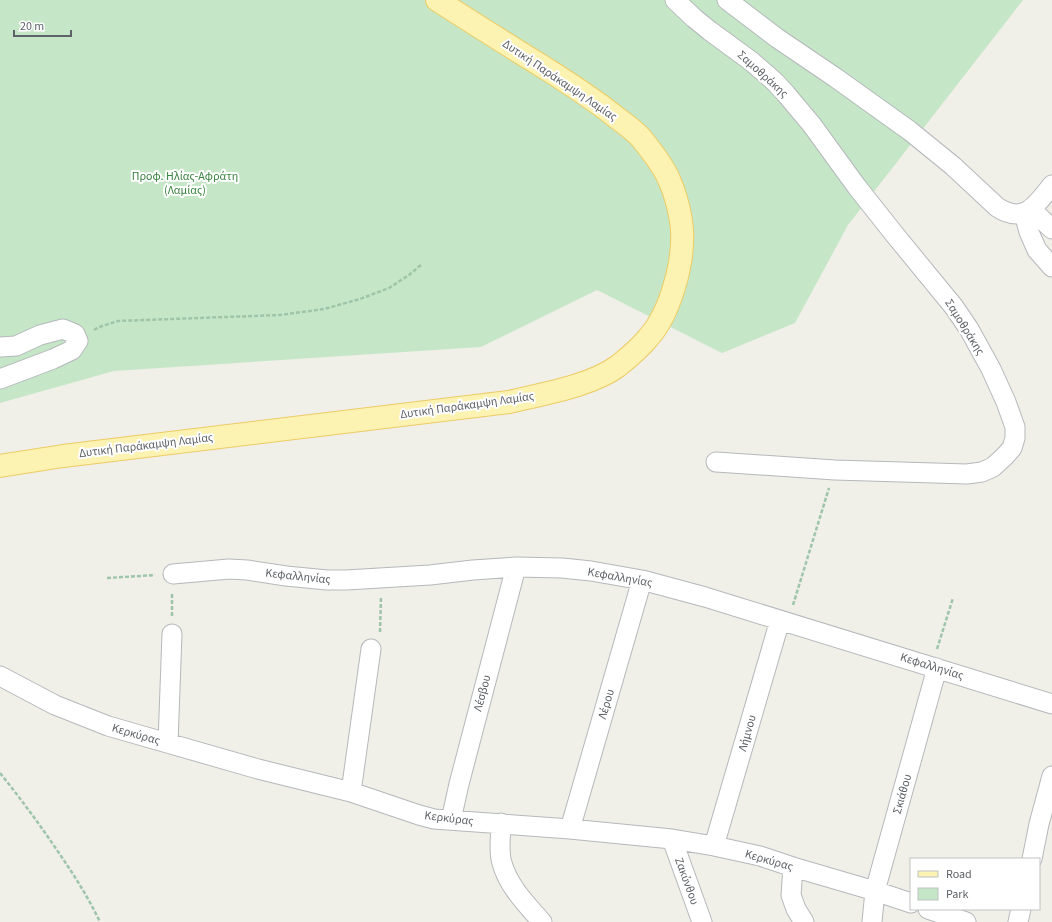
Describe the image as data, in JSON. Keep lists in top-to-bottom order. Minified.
{"streets":{"main road":["Δυτική Παράκαμψη Λαμίας"],"street":["Σαμοθράκης","Κεφαλληνίας","Λέσβου","Λέρου","Λήμνου","Κερκύρας","Σκιάθου","Ζακύνθου"]},"crossings":[["Κεφαλληνίας","Λέσβου"],["Κεφαλληνίας","Λέρου"],["Κεφαλληνίας","Λήμνου"],["Κεφαλληνίας","Σκιάθου"],["Λέσβου","Κερκύρας"],["Λέρου","Κερκύρας"],["Λήμνου","Κερκύρας"],["Κερκύρας","Σκιάθου"],["Κερκύρας","Ζακύνθου"]],"parks":["Προφ. Ηλίας-Αφράτη (Λαμίας)"],"legend":["Road","Park"],"scale_bar":"20 m"}
